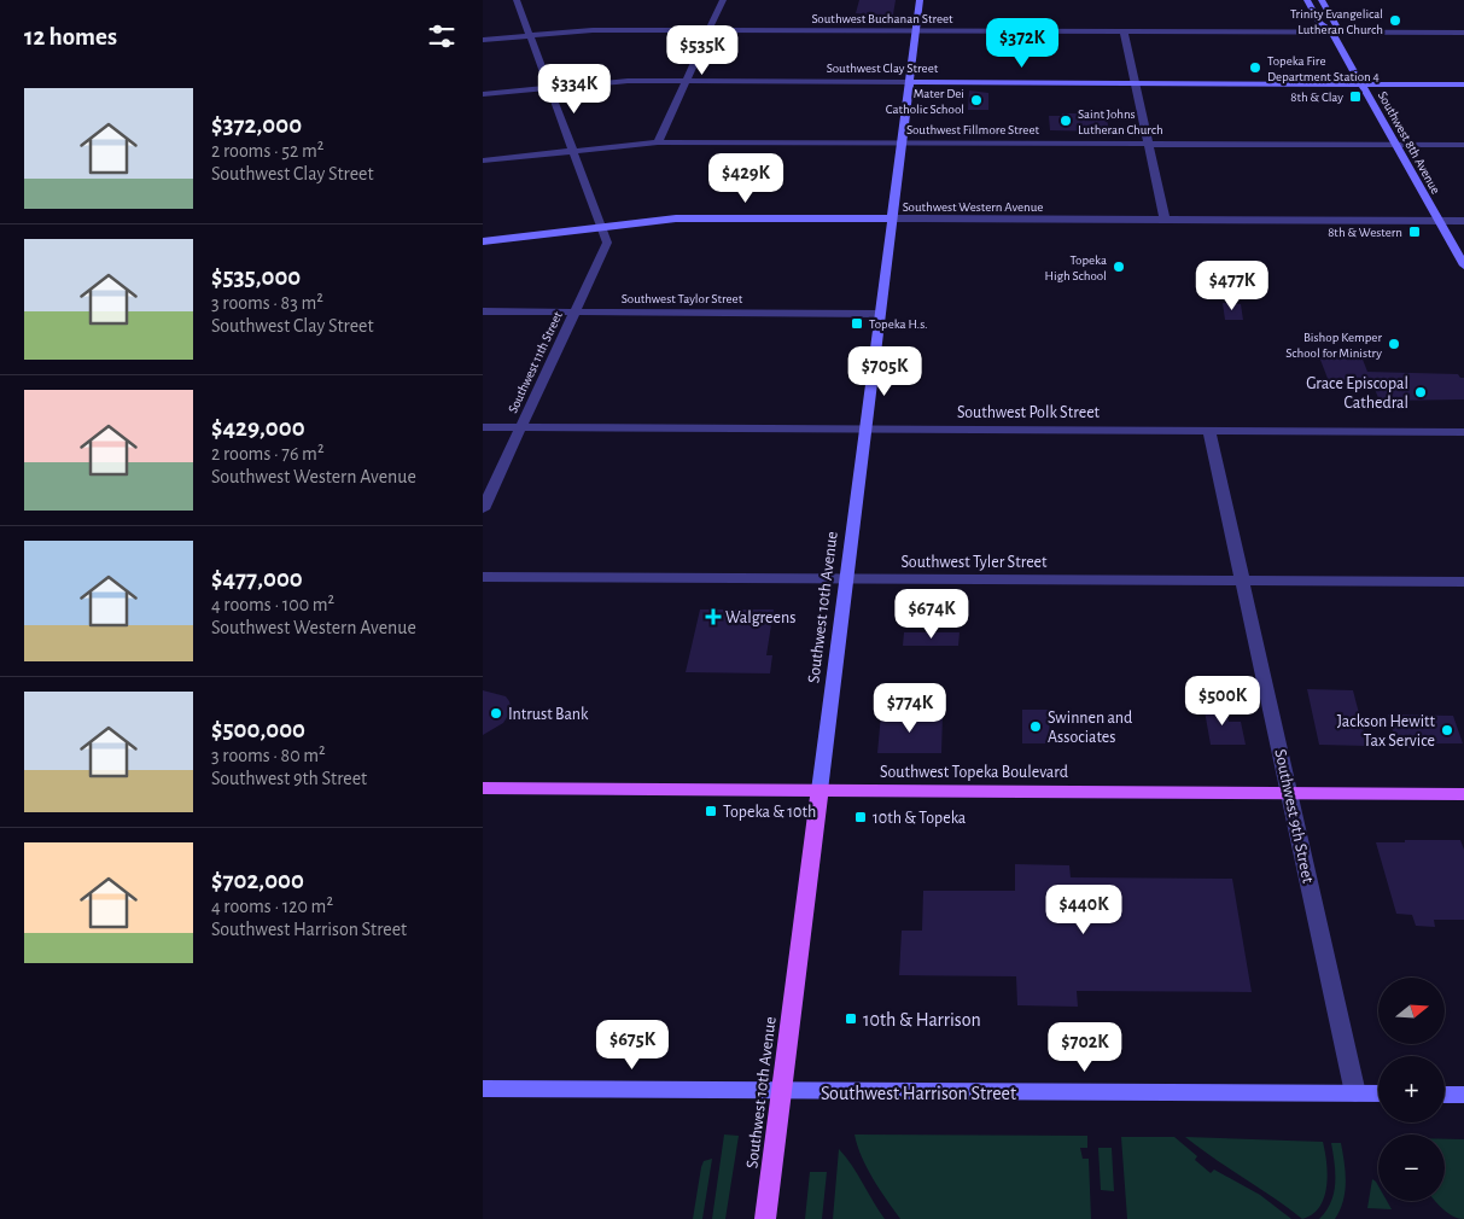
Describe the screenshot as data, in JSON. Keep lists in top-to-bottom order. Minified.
{"streets":{"main road":["Southwest 10th Avenue","Southwest Topeka Boulevard"],"street":["Southwest Buchanan Street","Southwest Clay Street","Southwest Fillmore Street","Southwest 8th Avenue","Southwest Western Avenue","Southwest Taylor Street","Southwest 11th Street","Southwest Polk Street","Southwest Tyler Street","Southwest 9th Street","Southwest Harrison Street"]},"crossings":[["Southwest Buchanan Street","Southwest 8th Avenue"],["Southwest Buchanan Street","Southwest 10th Avenue"],["Southwest Clay Street","Southwest 8th Avenue"],["Southwest Clay Street","Southwest 10th Avenue"],["Southwest Fillmore Street","Southwest 8th Avenue"],["Southwest Fillmore Street","Southwest 10th Avenue"],["Southwest 8th Avenue","Southwest Western Avenue"],["Southwest Western Avenue","Southwest 11th Street"],["Southwest Western Avenue","Southwest 10th Avenue"],["Southwest Taylor Street","Southwest 11th Street"],["Southwest Taylor Street","Southwest 10th Avenue"],["Southwest 11th Street","Southwest Polk Street"],["Southwest Polk Street","Southwest 10th Avenue"],["Southwest Polk Street","Southwest 9th Street"],["Southwest Tyler Street","Southwest 10th Avenue"],["Southwest Tyler Street","Southwest 9th Street"],["Southwest 10th Avenue","Southwest Topeka Boulevard"],["Southwest 10th Avenue","Southwest Harrison Street"],["Southwest Topeka Boulevard","Southwest 9th Street"],["Southwest 9th Street","Southwest Harrison Street"]],"places":{"other":["Trinity Evangelical Lutheran Church","Topeka Fire Department Station 4","Mater Dei Catholic School","Saint Johns Lutheran Church","Topeka High School","Bishop Kemper School for Ministry","Grace Episcopal Cathedral","Intrust Bank","Swinnen and Associates","Jackson Hewitt Tax Service"],"transit":["8th & Clay","8th & Western","Topeka H.s.","Topeka & 10th","10th & Topeka","10th & Harrison"],"health":["Walgreens"]},"north":"right","page":{"heading":"12 homes","price":["$372K","$535K","$334K","$429K","$477K","$705K","$674K","$500K","$774K","$440K","$675K","$702K"],"list":[{"name":"$372,000","note":"2 rooms · 52 m² · Southwest Clay Street"},{"name":"$535,000","note":"3 rooms · 83 m² · Southwest Clay Street"},{"name":"$429,000","note":"2 rooms · 76 m² · Southwest Western Avenue"},{"name":"$477,000","note":"4 rooms · 100 m² · Southwest Western Avenue"},{"name":"$500,000","note":"3 rooms · 80 m² · Southwest 9th Street"},{"name":"$702,000","note":"4 rooms · 120 m² · Southwest Harrison Street"}],"map_buttons":["+","−"]}}
